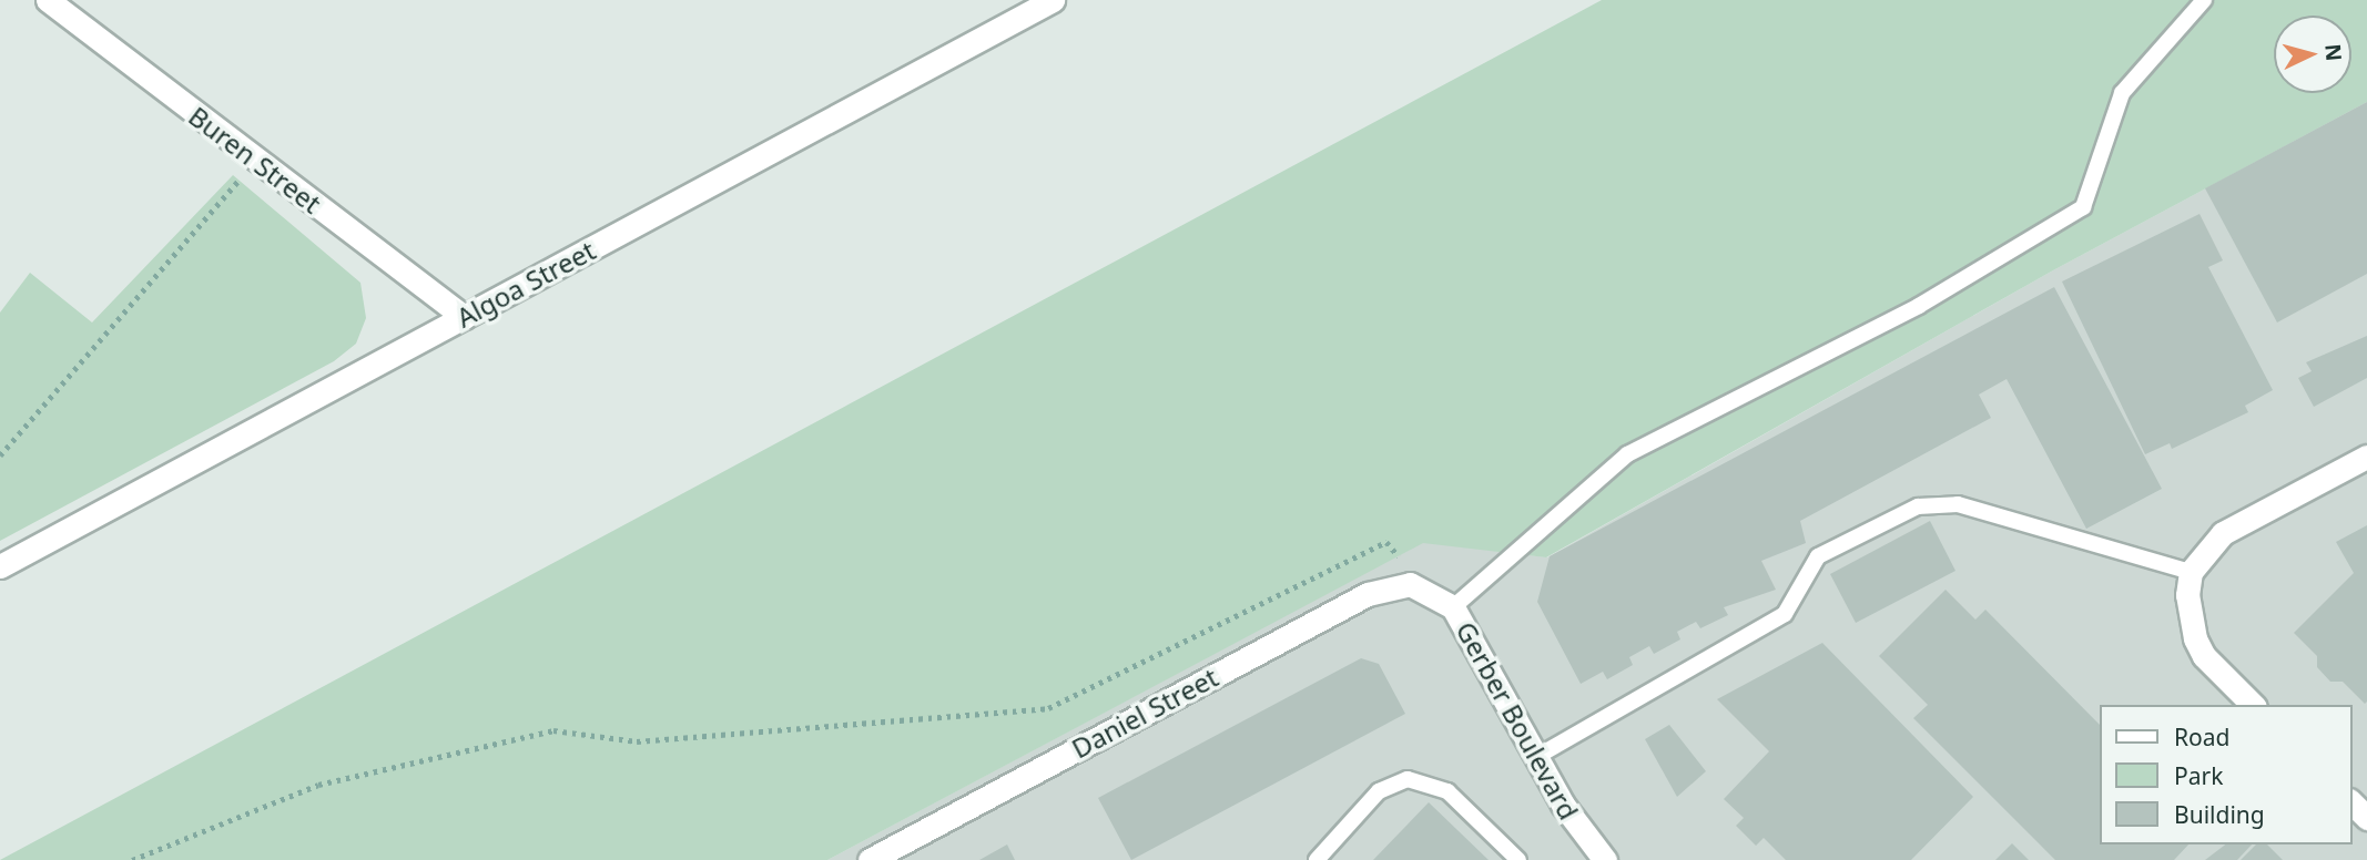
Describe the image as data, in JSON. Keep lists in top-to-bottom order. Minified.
{"streets":{"street":["Buren Street","Algoa Street","Daniel Street","Gerber Boulevard"]},"crossings":[["Buren Street","Algoa Street"],["Daniel Street","Gerber Boulevard"]],"legend":["Road","Park","Building"],"north":"right"}
